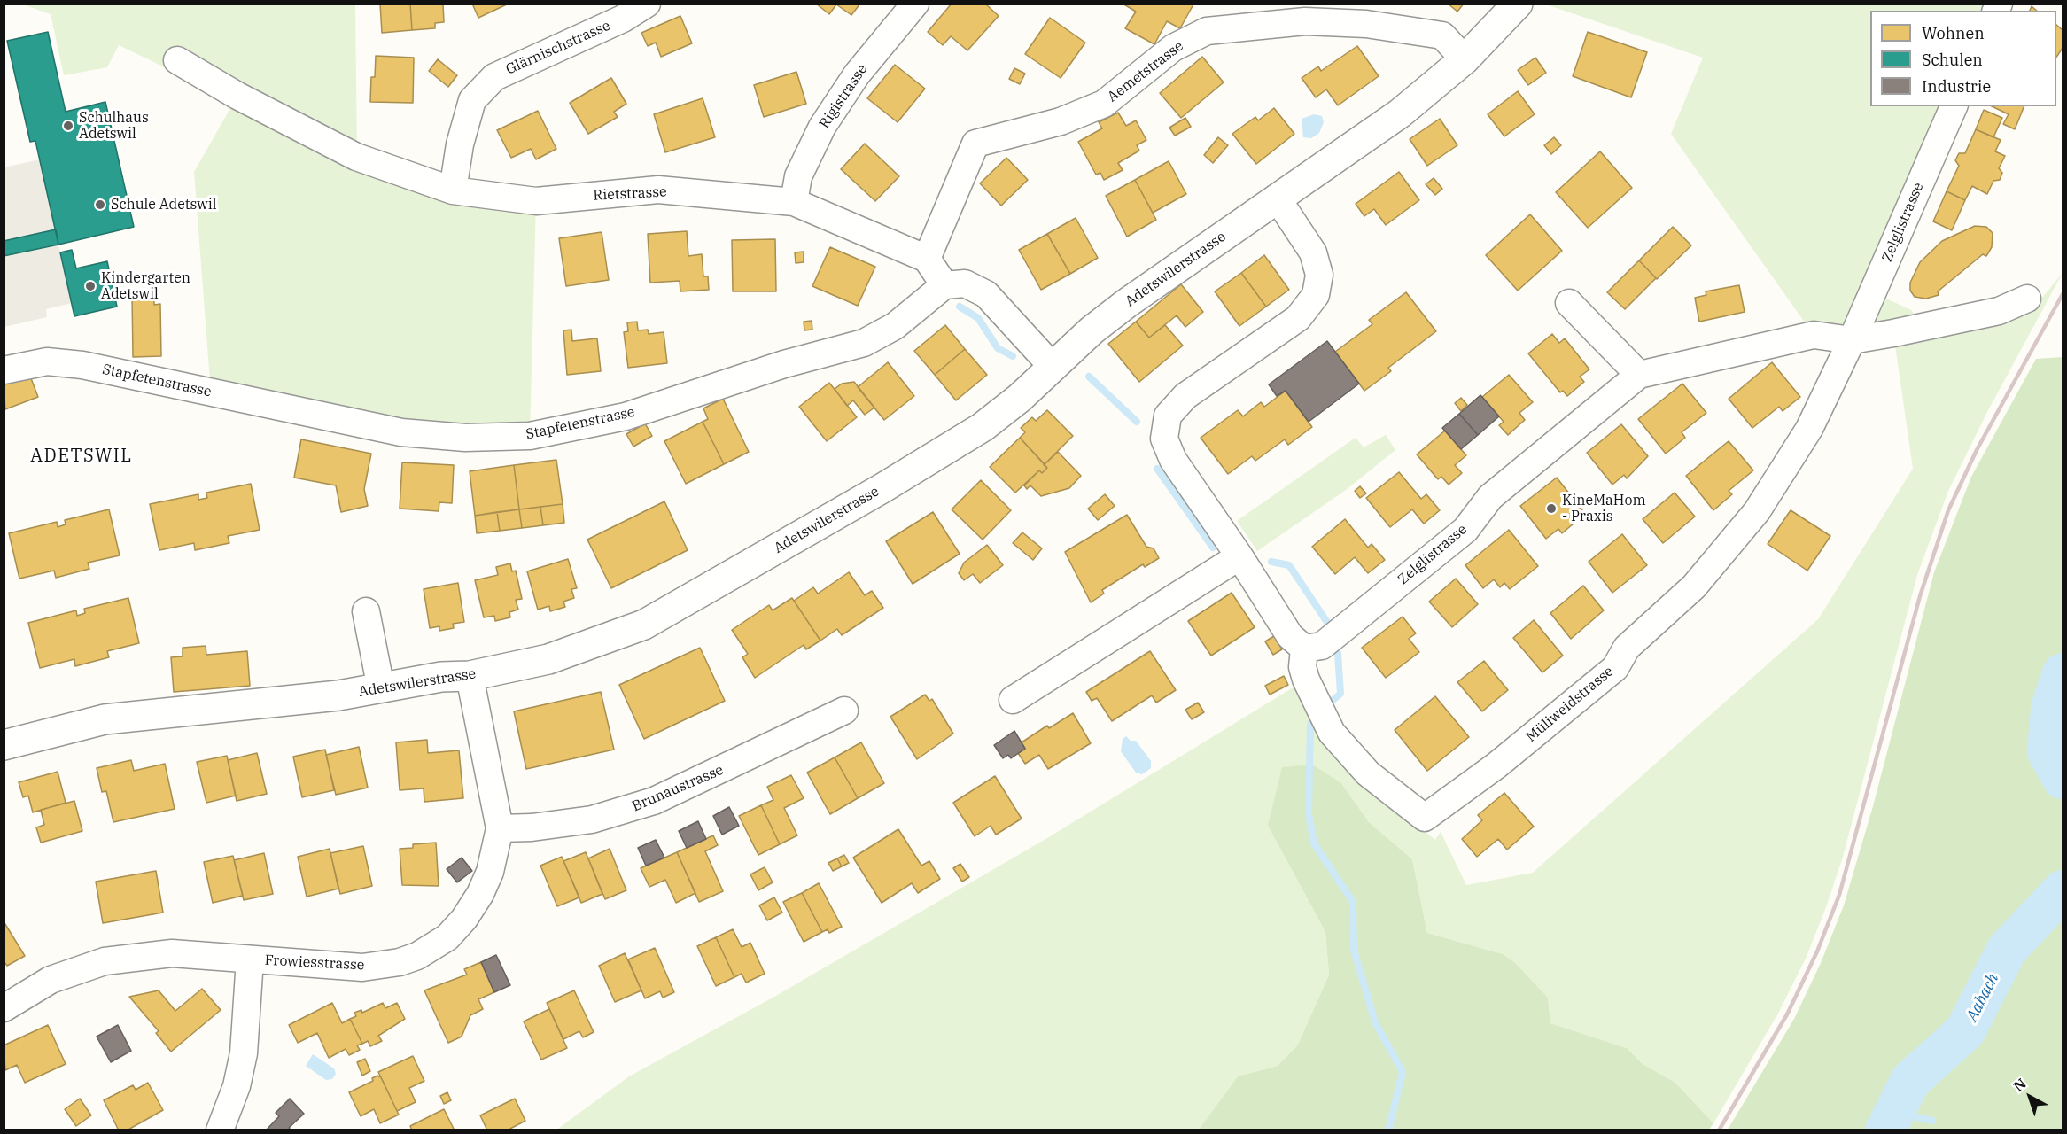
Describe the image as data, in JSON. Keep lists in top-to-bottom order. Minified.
{"streets":{"street":["Glärnischstrasse","Aemetstrasse","Rigistrasse","Rietstrasse","Zelglistrasse","Adetswilerstrasse","Stapfetenstrasse","Müliweidstrasse","Brunaustrasse","Frowiesstrasse"]},"crossings":[["Glärnischstrasse","Rietstrasse"],["Aemetstrasse","Rietstrasse"],["Aemetstrasse","Adetswilerstrasse"],["Rigistrasse","Rietstrasse"],["Zelglistrasse","Müliweidstrasse"],["Adetswilerstrasse","Frowiesstrasse"],["Brunaustrasse","Frowiesstrasse"]],"districts":["ADETSWIL"],"water":["Aabach"],"places":["Schulhaus Adetswil","Schule Adetswil","Kindergarten Adetswil","KineMaHom - Praxis"],"legend":["Wohnen","Schulen","Industrie"],"north":"top left"}
